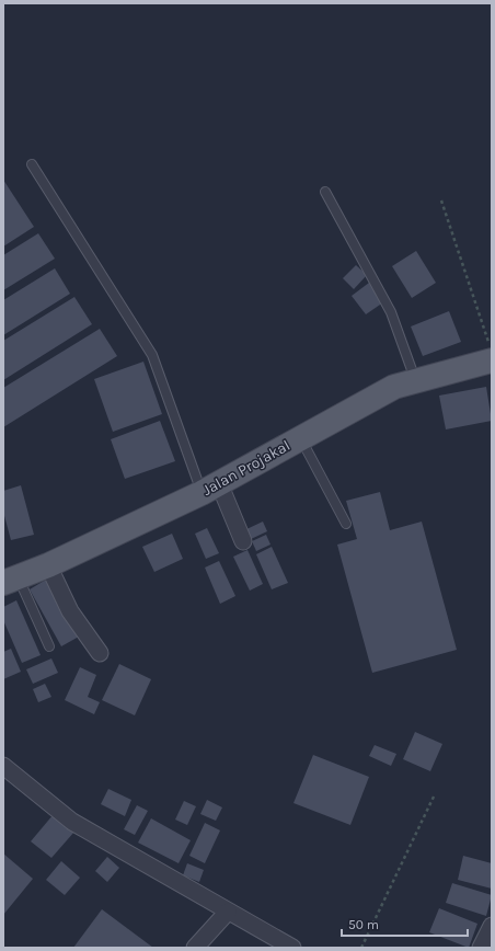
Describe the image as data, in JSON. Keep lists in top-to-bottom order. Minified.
{"streets":{"main road":["Jalan Projakal"]},"scale_bar":"50 m"}
